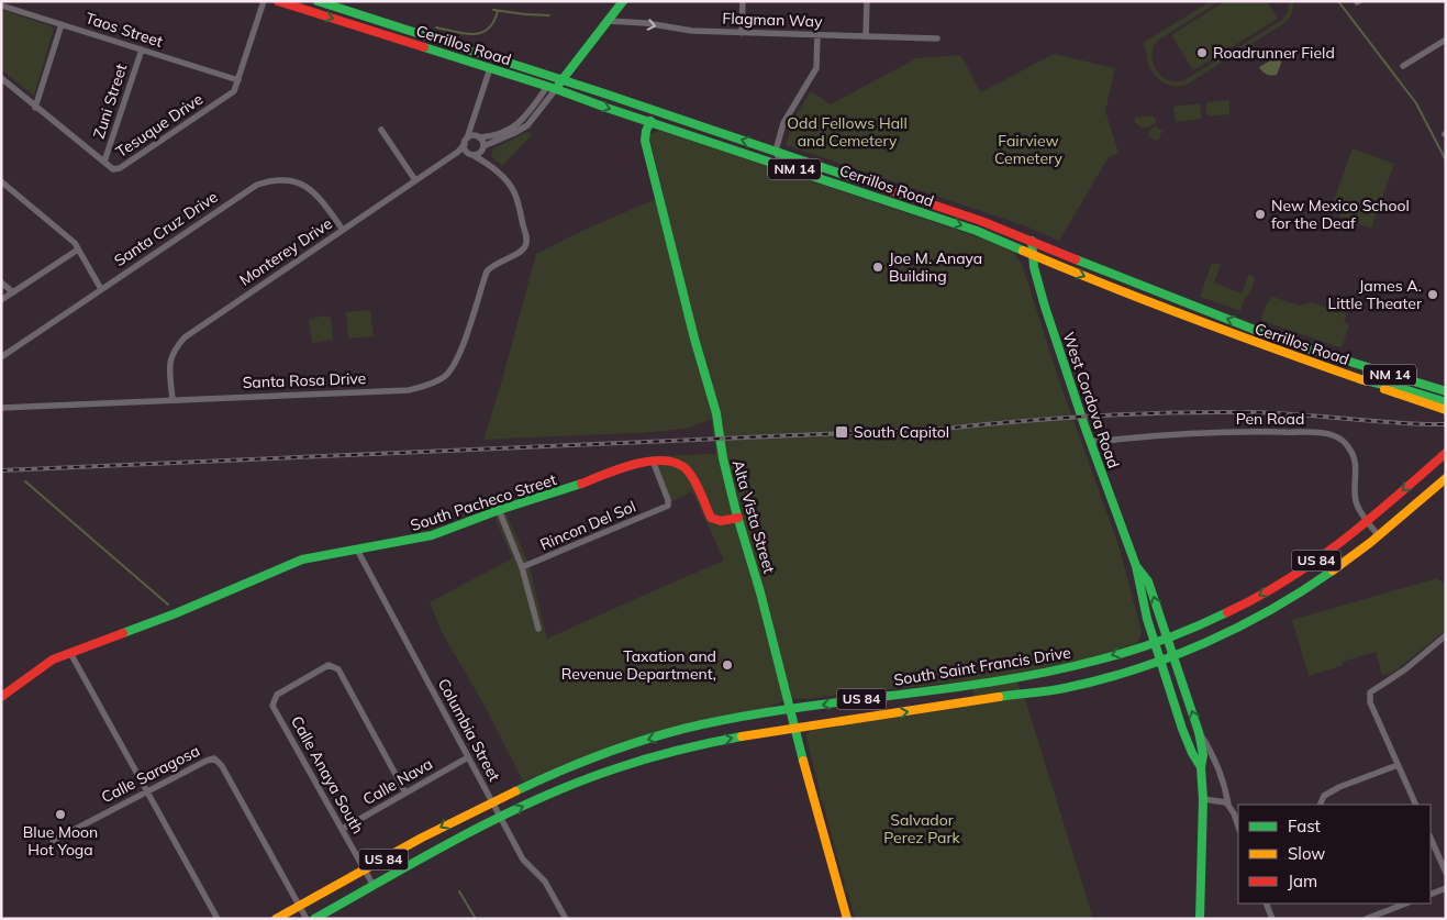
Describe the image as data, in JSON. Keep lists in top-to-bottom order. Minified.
{"streets":{"main road":["Cerrillos Road","NM 14","West Cordova Road","South Pacheco Street","Alta Vista Street","US 84","South Saint Francis Drive"],"street":["Flagman Way","Taos Street","Zuni Street","Tesuque Drive","Santa Cruz Drive","Monterey Drive","Santa Rosa Drive","Pen Road","Rincon Del Sol","Columbia Street","Calle Saragosa","Calle Anaya South","Calle Nava"]},"crossings":[["Taos Street","Zuni Street"],["Taos Street","Tesuque Drive"],["Cerrillos Road","West Cordova Road"],["Cerrillos Road","Alta Vista Street"],["Zuni Street","Tesuque Drive"],["Santa Cruz Drive","Monterey Drive"],["Monterey Drive","Santa Rosa Drive"],["West Cordova Road","Pen Road"],["West Cordova Road","US 84"],["West Cordova Road","South Saint Francis Drive"],["Pen Road","US 84"],["Pen Road","South Saint Francis Drive"],["South Pacheco Street","Alta Vista Street"],["South Pacheco Street","Rincon Del Sol"],["South Pacheco Street","Columbia Street"],["Alta Vista Street","US 84"],["Alta Vista Street","South Saint Francis Drive"],["US 84","Columbia Street"],["US 84","Calle Anaya South"],["South Saint Francis Drive","Columbia Street"],["South Saint Francis Drive","Calle Saragosa"],["South Saint Francis Drive","Calle Anaya South"],["Columbia Street","Calle Nava"],["Calle Anaya South","Calle Nava"]],"one_way":["Flagman Way"],"parks":["Odd Fellows Hall and Cemetery","Fairview Cemetery","Salvador Perez Park"],"places":{"other":["Roadrunner Field","New Mexico School for the Deaf","Joe M. Anaya Building","James A. Little Theater","Taxation and Revenue Department,","Blue Moon Hot Yoga"],"transit":["South Capitol"]},"legend":["Fast","Slow","Jam"]}
